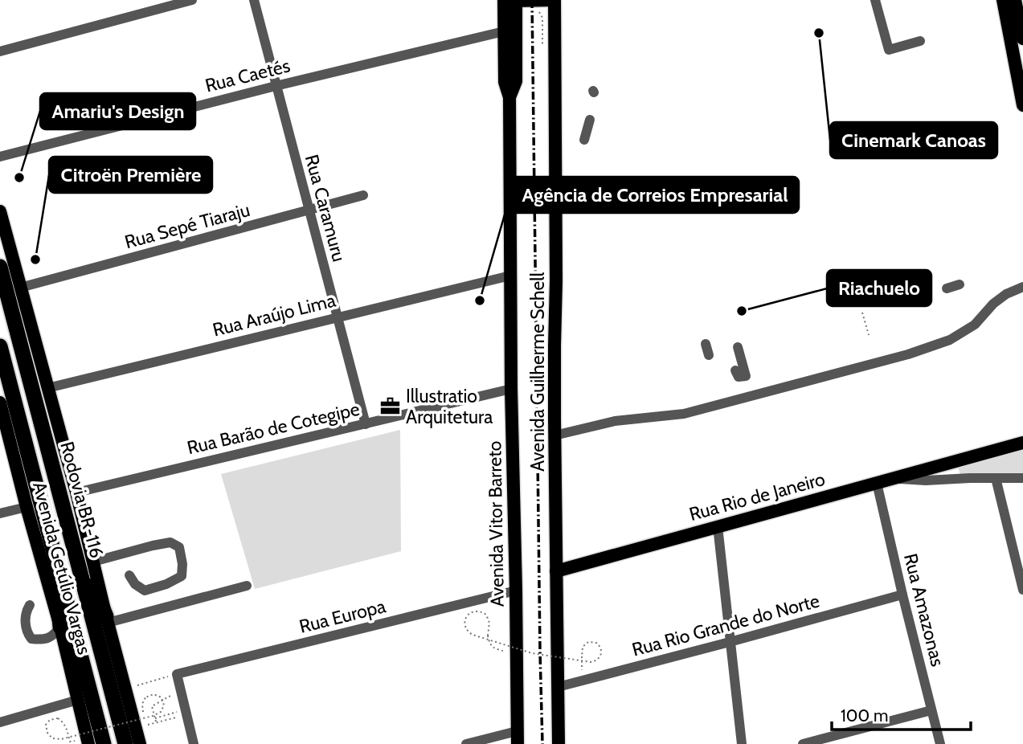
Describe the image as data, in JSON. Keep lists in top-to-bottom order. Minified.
{"streets":{"highway":["Rodovia BR-116"],"main road":["Avenida Guilherme Schell","Rua Rio de Janeiro","Avenida Vitor Barreto","Avenida Getúlio Vargas"],"street":["Rua Caetés","Rua Caramuru","Rua Sepé Tiaraju","Rua Araújo Lima","Rua Barão de Cotegipe","Rua Amazonas","Rua Europa","Rua Rio Grande do Norte"]},"crossings":[["Rua Caetés","Rua Caramuru"],["Rua Caetés","Avenida Vitor Barreto"],["Rua Caramuru","Rua Sepé Tiaraju"],["Rua Caramuru","Rua Araújo Lima"],["Rua Caramuru","Rua Barão de Cotegipe"],["Rua Sepé Tiaraju","Avenida Getúlio Vargas"],["Rua Araújo Lima","Avenida Vitor Barreto"],["Rua Araújo Lima","Avenida Getúlio Vargas"],["Avenida Guilherme Schell","Rua Rio de Janeiro"],["Avenida Guilherme Schell","Rua Rio Grande do Norte"],["Rua Barão de Cotegipe","Avenida Vitor Barreto"],["Rua Barão de Cotegipe","Avenida Getúlio Vargas"],["Rua Rio de Janeiro","Rua Amazonas"],["Avenida Vitor Barreto","Rua Europa"],["Rua Amazonas","Rua Rio Grande do Norte"]],"places":{"other":["Cinemark Canoas","Amariu's Design","Citroën Première","Agência de Correios Empresarial","Riachuelo"],"office":["Illustratio Arquitetura"]},"scale_bar":"100 m"}
